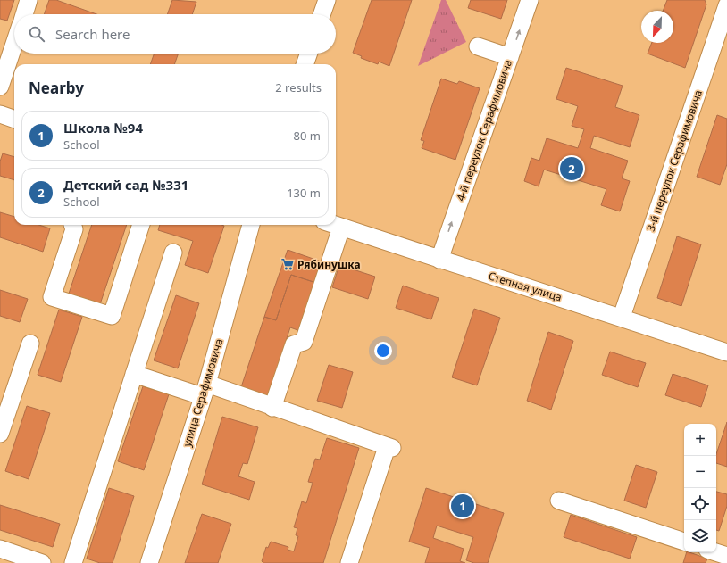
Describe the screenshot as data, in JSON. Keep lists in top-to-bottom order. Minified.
{"streets":{"street":["4-й переулок Серафимовича","3-й переулок Серафимовича","Степная улица","улица Серафимовича"]},"crossings":[["4-й переулок Серафимовича","Степная улица"],["3-й переулок Серафимовича","Степная улица"]],"one_way":["4-й переулок Серафимовича"],"places":{"supermarket":["Рябинушка"]},"north":"bottom left","page":{"search":"Search here","heading":["Nearby","2 results"],"list":[{"mark":"1","name":"Школа №94","note":"School","value":"80 m"},{"mark":"2","name":"Детский сад №331","note":"School","value":"130 m"}],"pins":["2","1"],"map_buttons":["+","−"]}}
